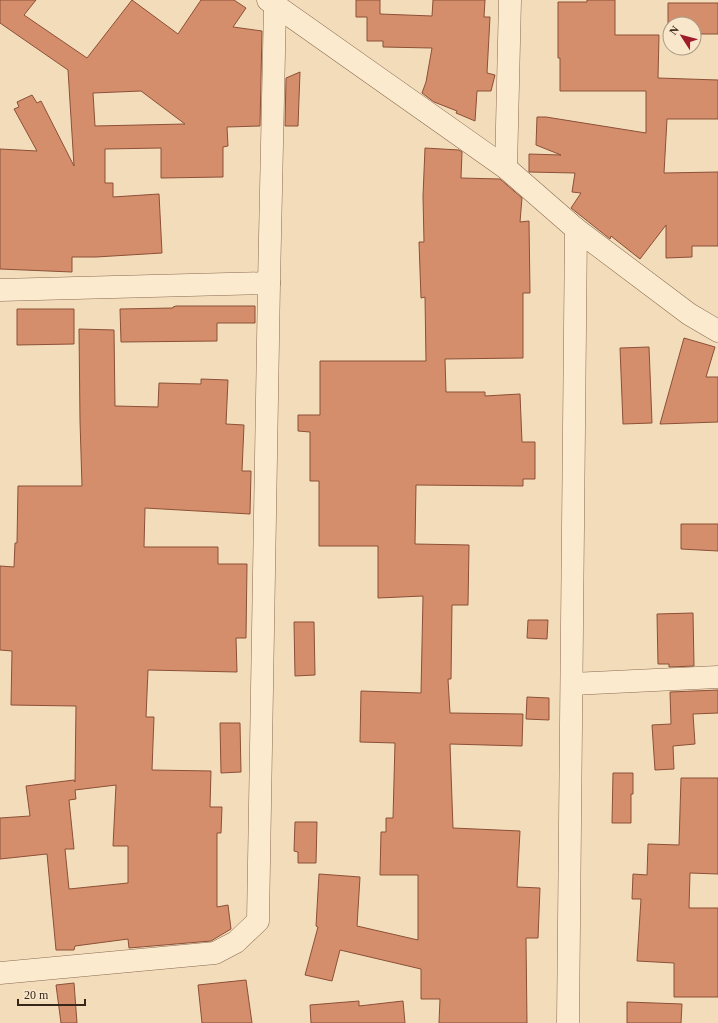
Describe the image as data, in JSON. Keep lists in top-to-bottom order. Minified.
{"scale_bar":"20 m","north":"top left"}
